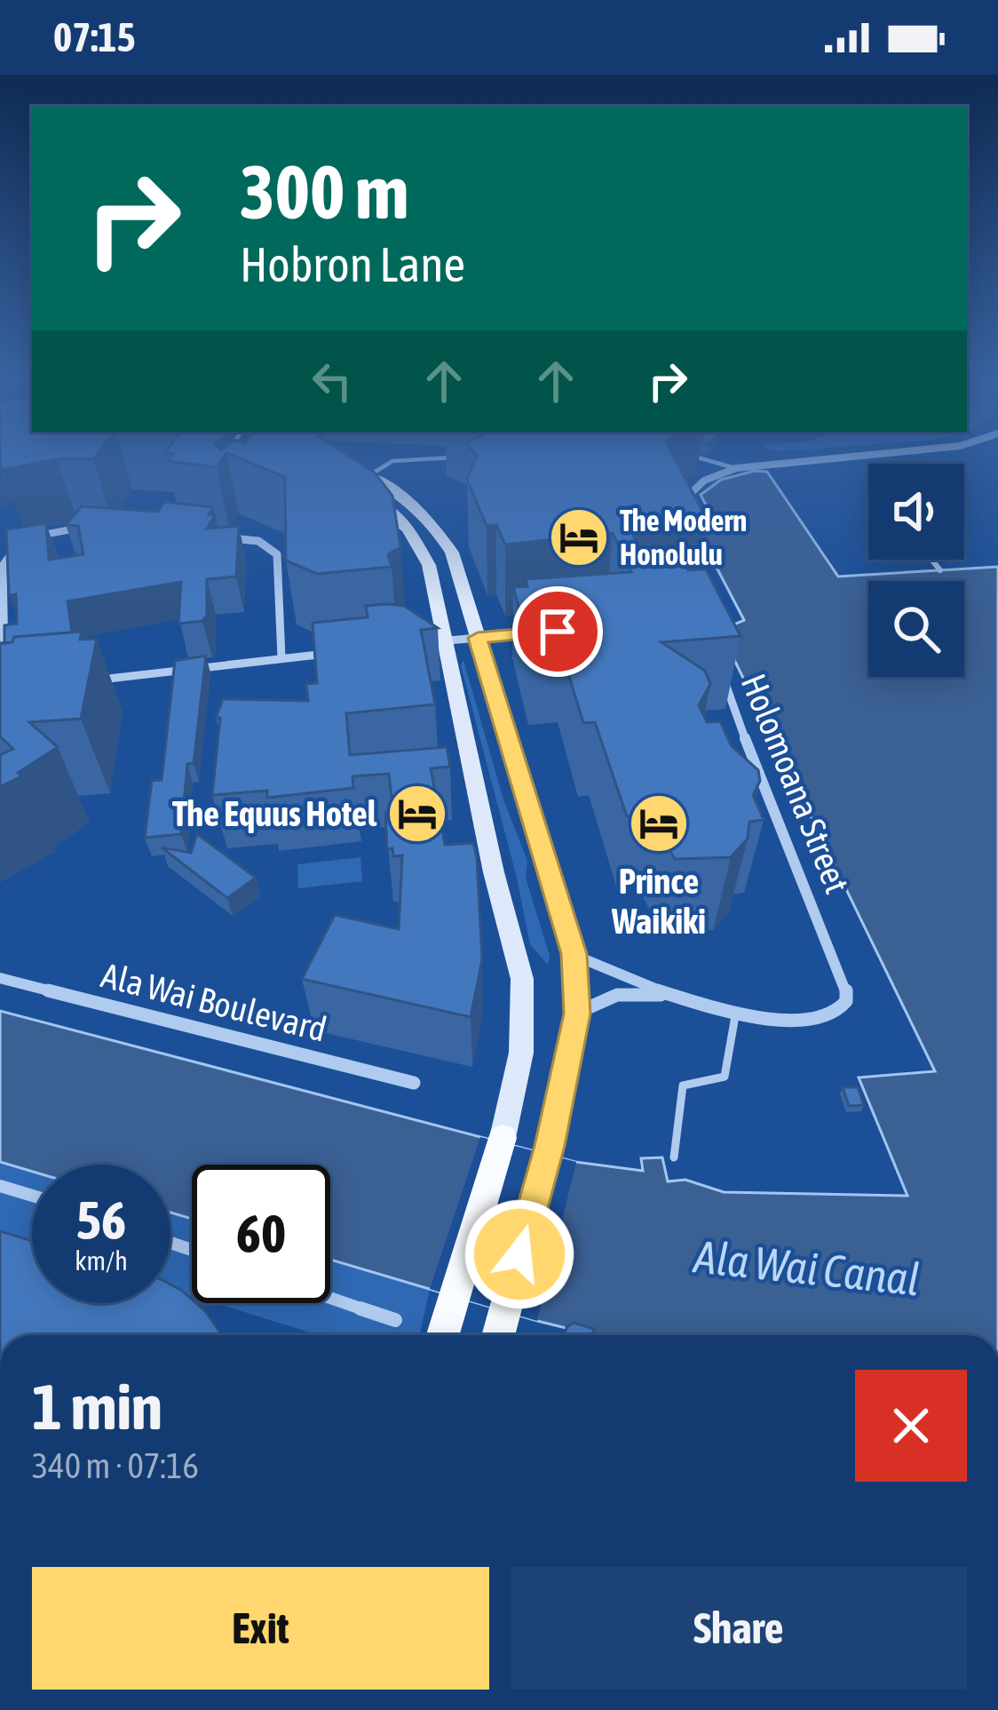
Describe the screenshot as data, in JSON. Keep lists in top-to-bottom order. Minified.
{"streets":{"street":["Holomoana Street","Ala Wai Boulevard"]},"water":["Ala Wai Canal"],"places":{"hotel":["The Modern Honolulu","The Equus Hotel","Prince Waikiki"]},"page":{"status":"07:15","turn":["300 m","Hobron Lane"],"speed":"56 km/h","limit":"60","heading":["1 min","340 m · 07:16"],"buttons":["Exit","Share"]}}
